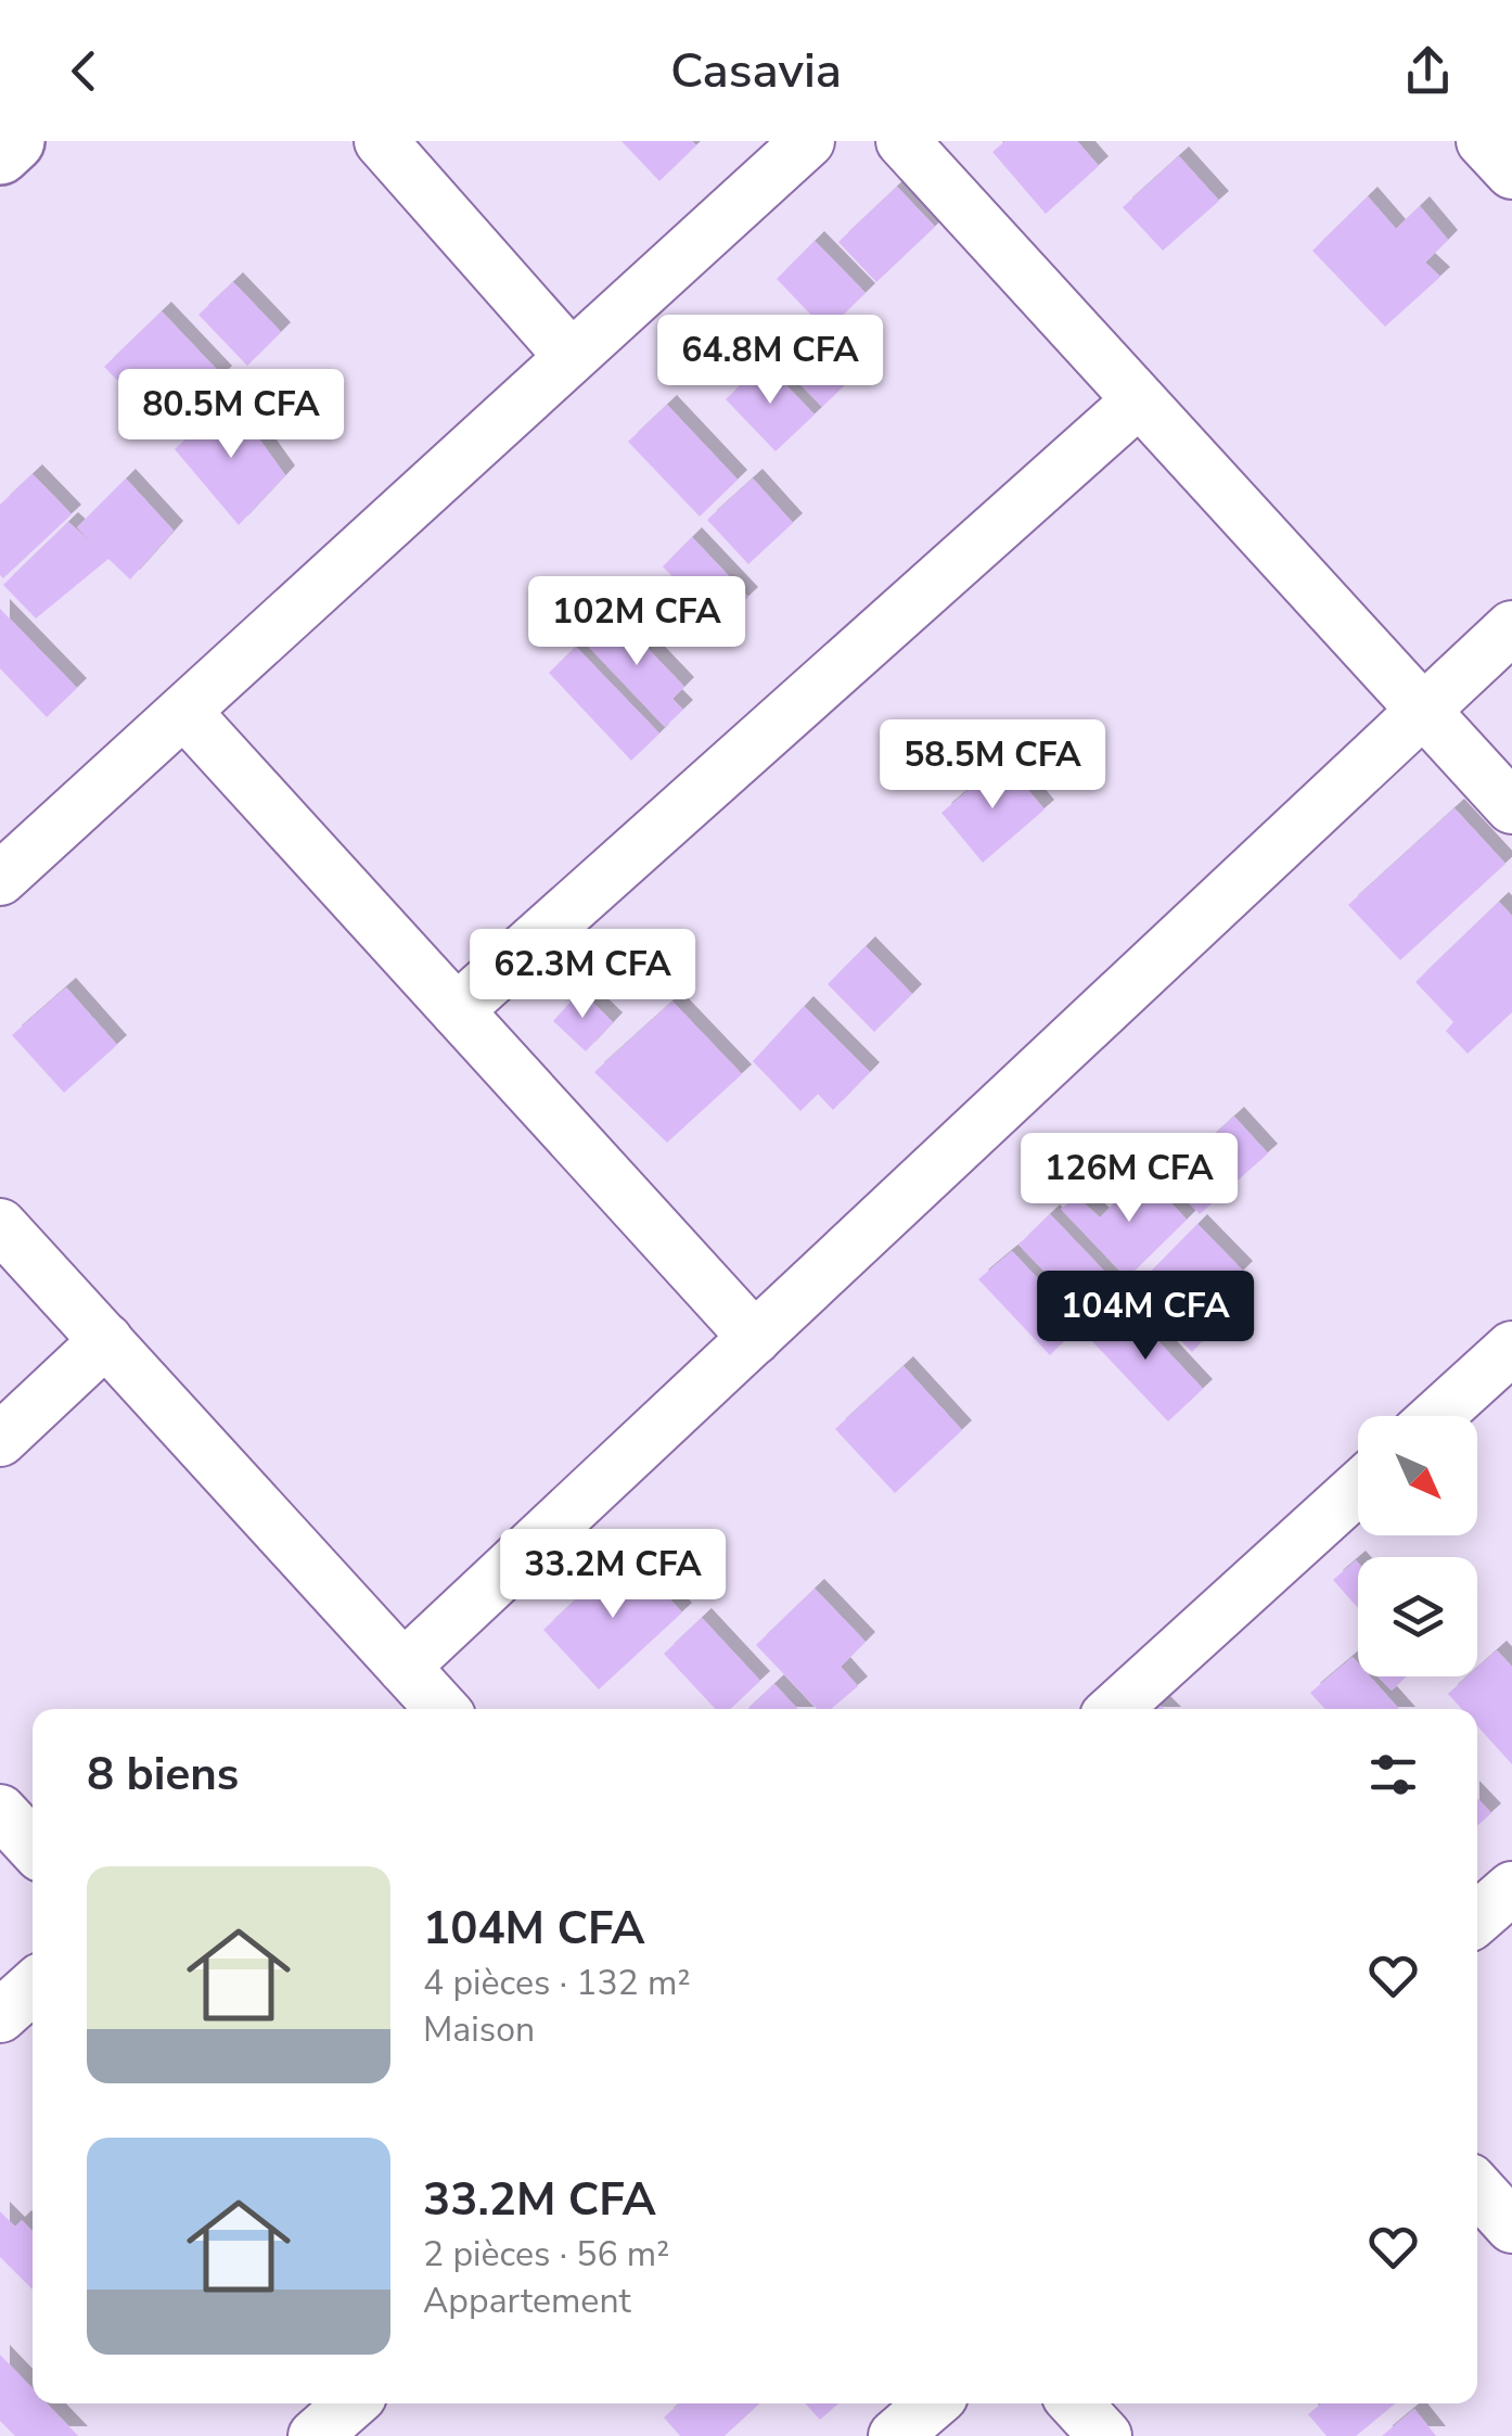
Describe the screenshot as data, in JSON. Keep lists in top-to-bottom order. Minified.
{"north":"bottom right","page":{"header":"Casavia","price":["64.8M CFA","80.5M CFA","102M CFA","58.5M CFA","62.3M CFA","126M CFA","104M CFA","33.2M CFA"],"heading":"8 biens","list":[{"name":"104M CFA","note":"4 pièces · 132 m² · Maison"},{"name":"33.2M CFA","note":"2 pièces · 56 m² · Appartement"}]}}
